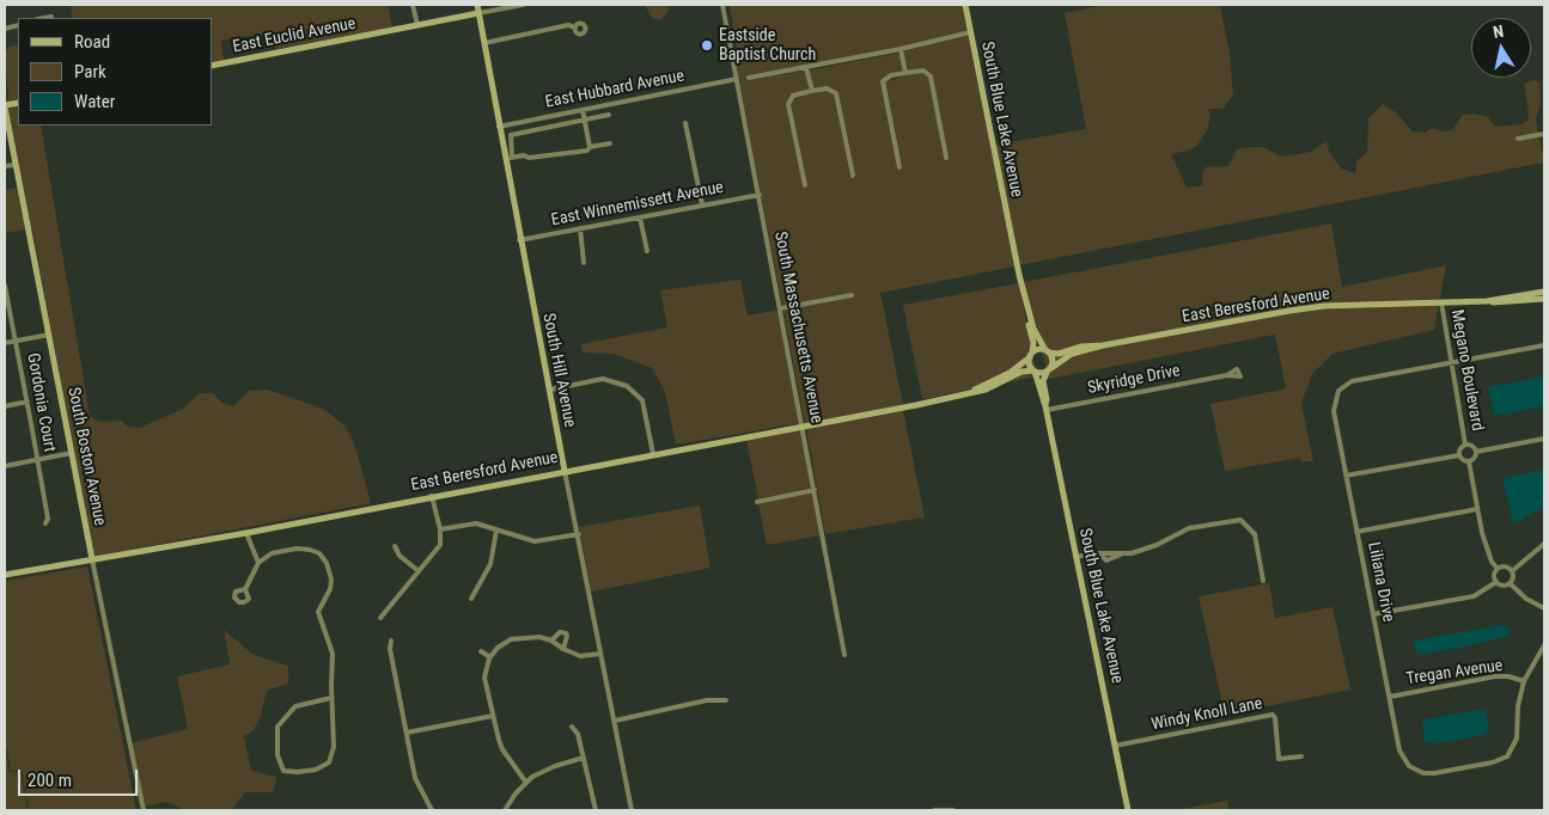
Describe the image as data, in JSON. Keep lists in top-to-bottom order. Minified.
{"streets":{"street":["East Euclid Avenue","East Hubbard Avenue","South Blue Lake Avenue","East Winnemissett Avenue","East Beresford Avenue","South Massachusetts Avenue","South Hill Avenue","Megano Boulevard","Skyridge Drive","Gordonia Court","South Boston Avenue","Liliana Drive","Tregan Avenue","Windy Knoll Lane"]},"crossings":[["East Euclid Avenue","South Hill Avenue"],["East Hubbard Avenue","South Massachusetts Avenue"],["East Hubbard Avenue","South Hill Avenue"],["South Blue Lake Avenue","East Beresford Avenue"],["South Blue Lake Avenue","Skyridge Drive"],["South Blue Lake Avenue","Windy Knoll Lane"],["East Winnemissett Avenue","South Massachusetts Avenue"],["East Winnemissett Avenue","South Hill Avenue"],["East Beresford Avenue","South Massachusetts Avenue"],["East Beresford Avenue","South Hill Avenue"],["East Beresford Avenue","Megano Boulevard"],["East Beresford Avenue","South Boston Avenue"],["Megano Boulevard","Liliana Drive"],["Liliana Drive","Tregan Avenue"]],"places":["Eastside Baptist Church"],"legend":["Road","Park","Water"],"scale_bar":"200 m","north":"top"}
